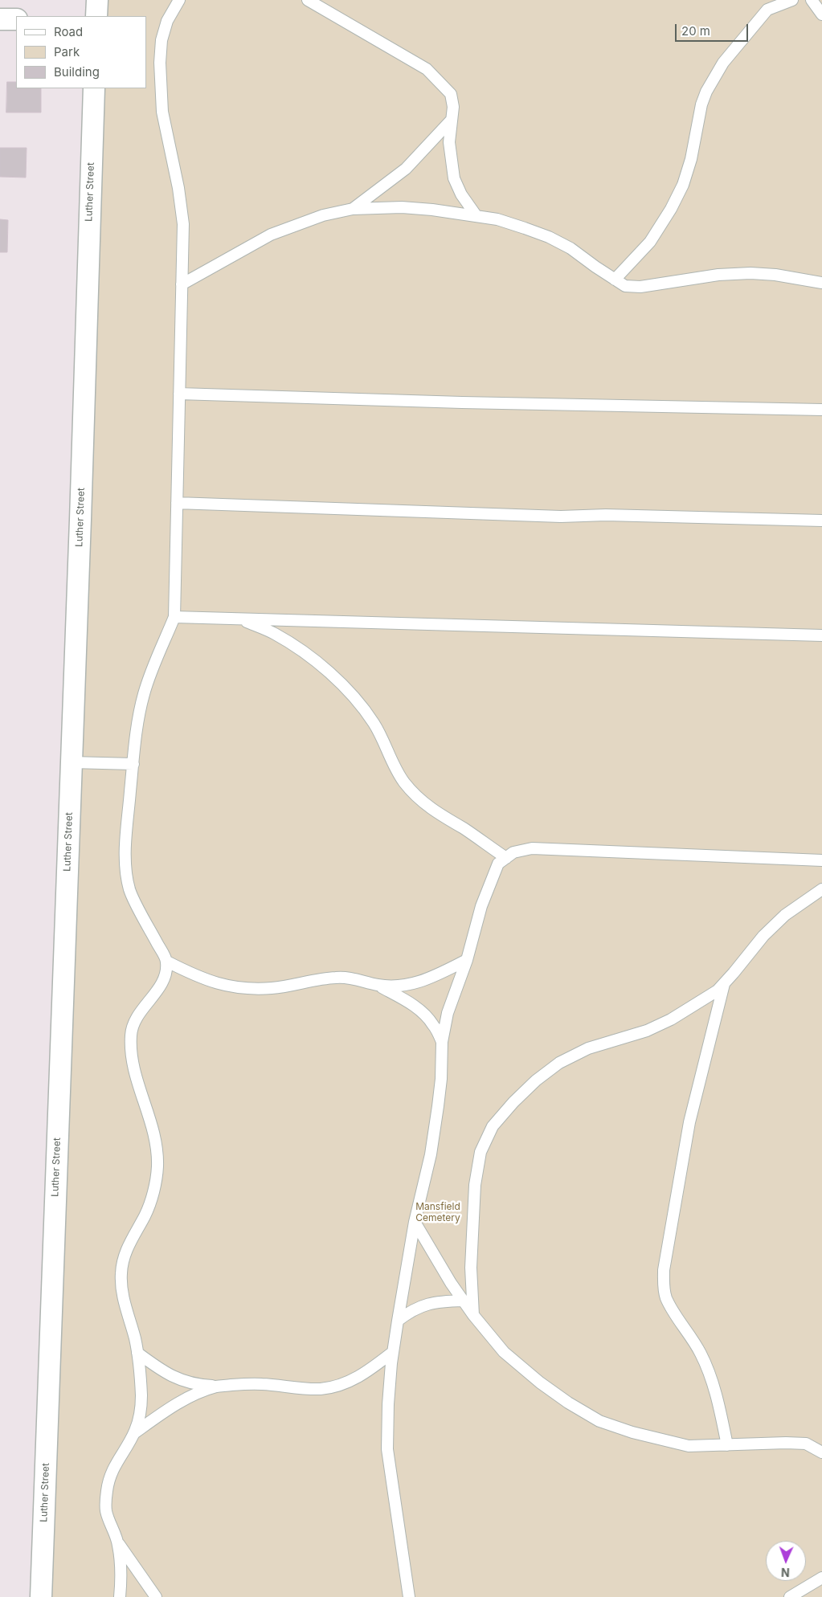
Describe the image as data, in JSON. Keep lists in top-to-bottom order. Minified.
{"streets":{"street":["Luther Street"]},"parks":["Mansfield Cemetery"],"legend":["Road","Park","Building"],"scale_bar":"20 m","north":"bottom"}
